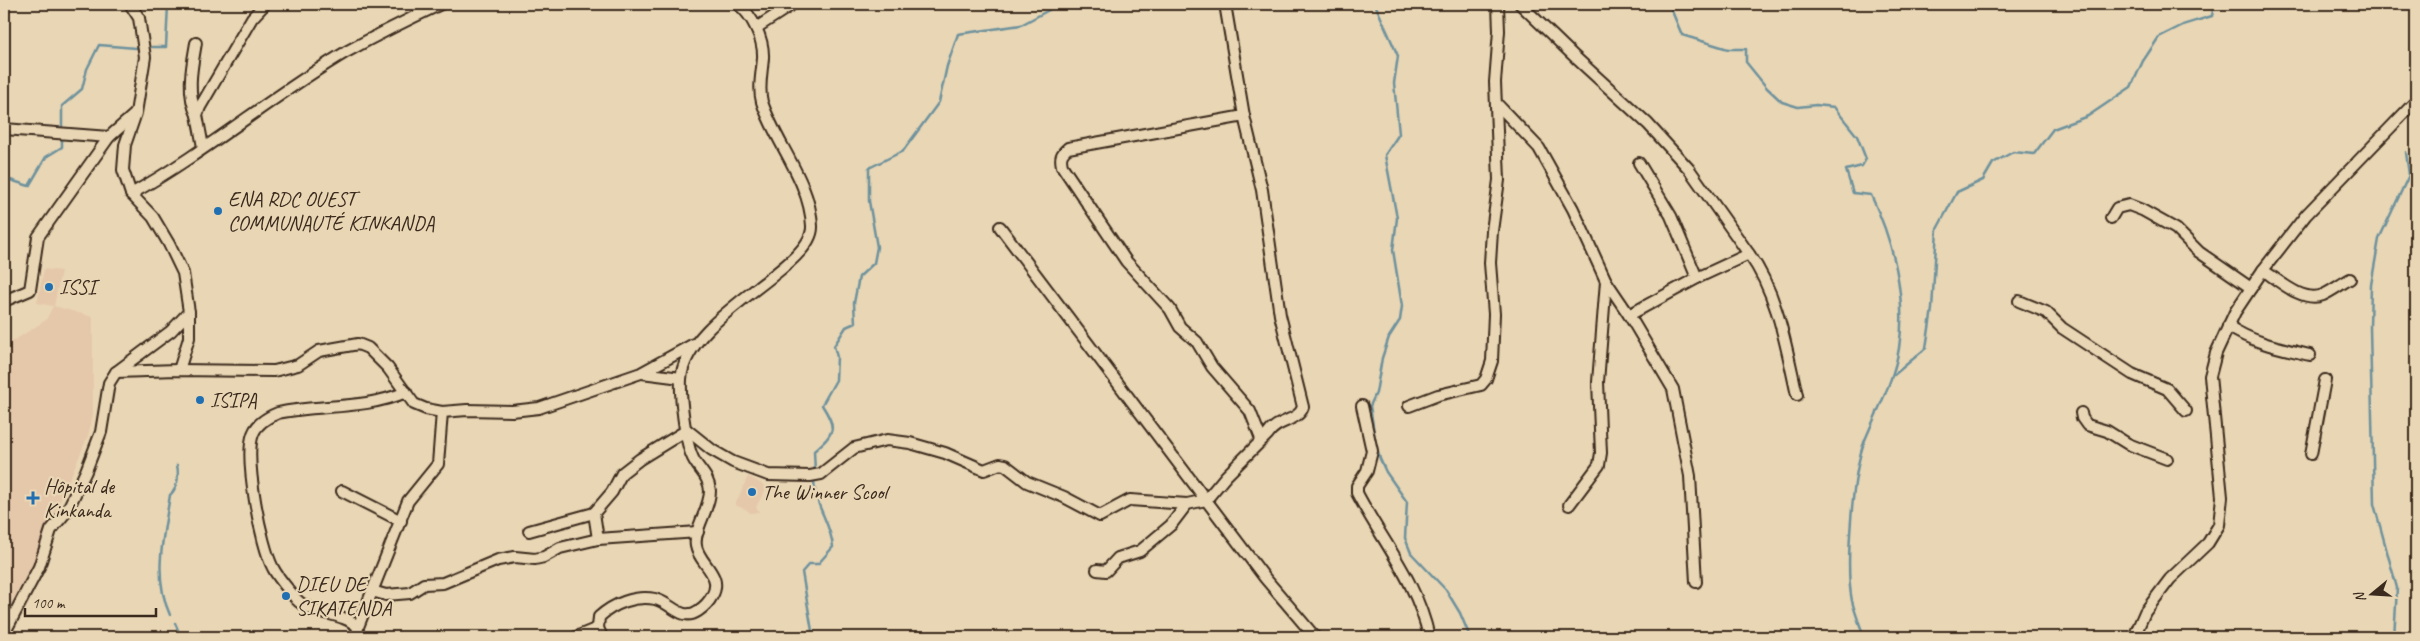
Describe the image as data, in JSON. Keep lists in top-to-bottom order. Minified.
{"places":{"other":["ENA RDC OUEST COMMUNAUTÉ KINKANDA","ISSI","ISIPA","The Winner Scool","DIEU DE SIKATENDA"],"health":["Hôpital de Kinkanda"]},"scale_bar":"100 m","north":"left"}
